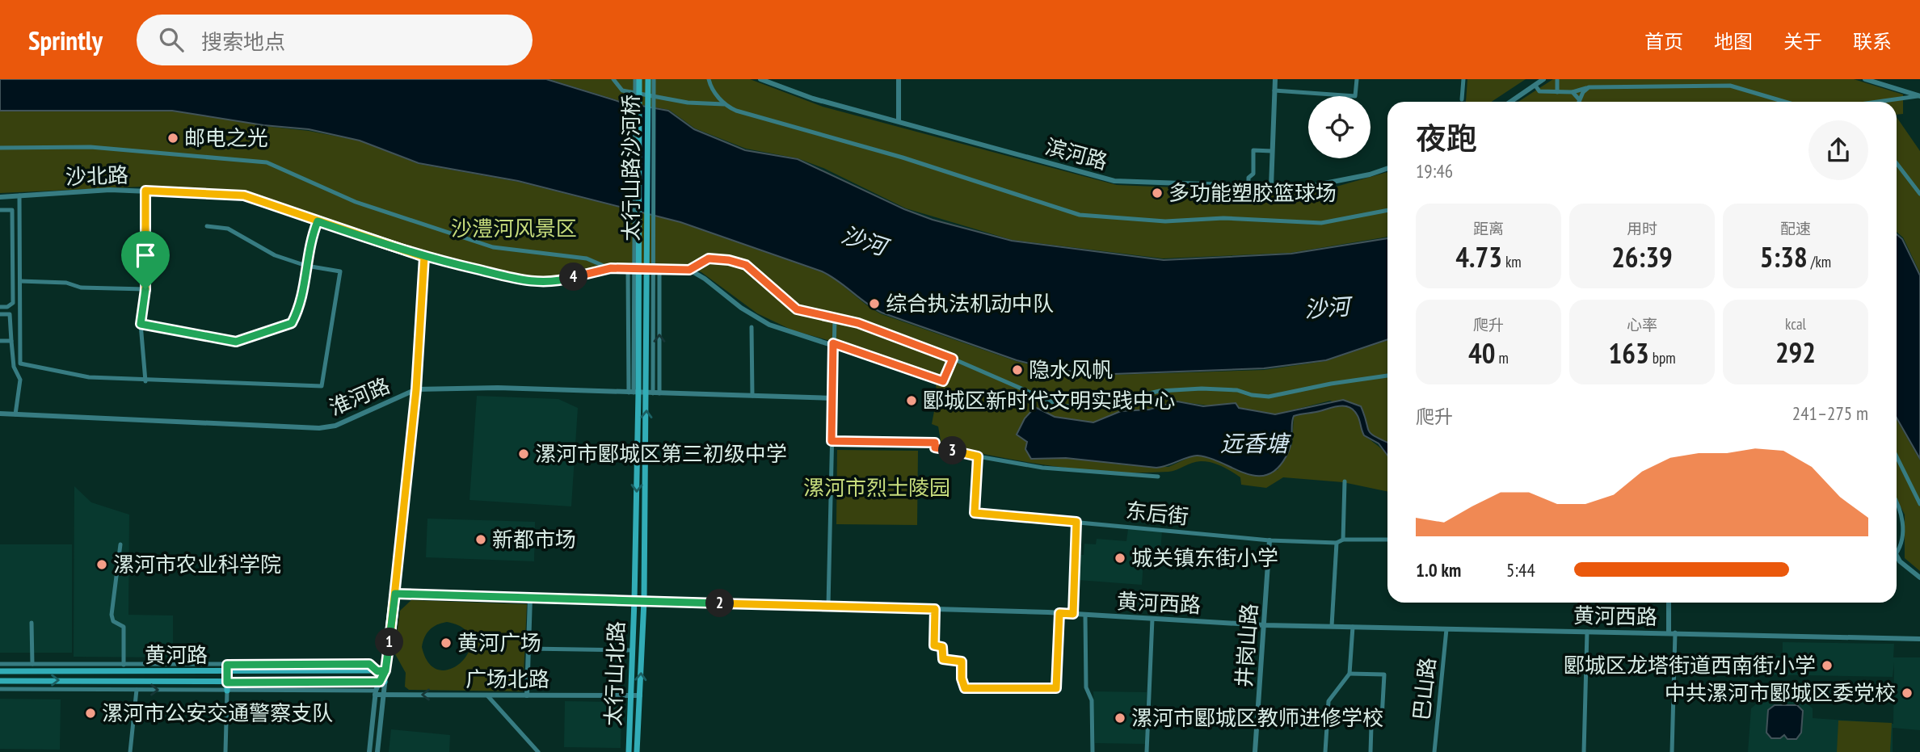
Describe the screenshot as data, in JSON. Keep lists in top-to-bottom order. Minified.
{"streets":{"main road":["太行山路沙河桥","黄河路","太行山北路"],"street":["滨河路","沙北路","淮河路","东后街","黄河西路","井岗山路","广场北路","巴山路"]},"crossings":[["太行山路沙河桥","淮河路"],["太行山路沙河桥","太行山北路"],["淮河路","太行山北路"],["东后街","井岗山路"],["黄河西路","井岗山路"],["黄河西路","太行山北路"],["黄河西路","巴山路"],["太行山北路","广场北路"]],"one_way":["广场北路"],"water":["沙河","远香塘"],"parks":["沙澧河风景区","漯河市烈士陵园"],"places":["邮电之光","多功能塑胶篮球场","综合执法机动中队","隐水风帆","郾城区新时代文明实践中心","漯河市郾城区第三初级中学","新都市场","城关镇东街小学","漯河市农业科学院","黄河广场","郾城区龙塔街道西南街小学","中共漯河市郾城区委党校","漯河市公安交通警察支队","漯河市郾城区教师进修学校"],"page":{"header":"Sprintly","search":"搜索地点","nav":["首页","地图","关于","联系"],"heading":["夜跑","19:46"],"stats":[["距离","4.73 km"],["用时","26:39"],["配速","5:38 /km"],["爬升","40 m"],["心率","163 bpm"],["kcal","292"]],"pins":["4","3","2","1"],"chart":["爬升","241–275 m"],"list":[{"name":"1.0 km","note":"5:44"}]}}
